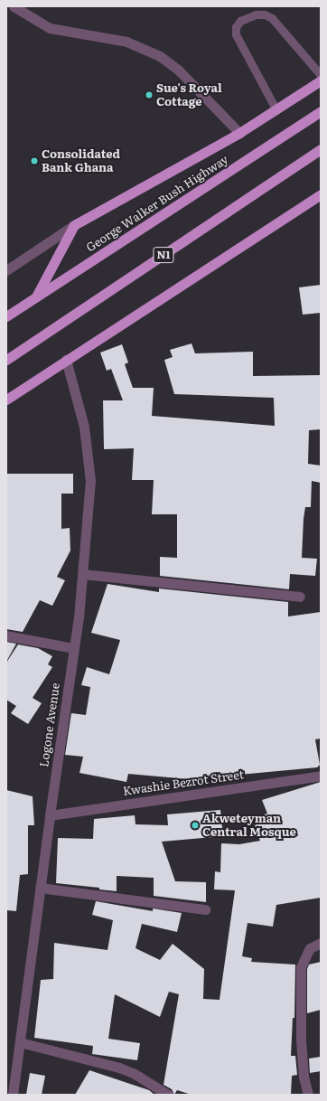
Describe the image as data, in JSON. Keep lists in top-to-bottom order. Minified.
{"streets":{"highway":["George Walker Bush Highway","N1"],"street":["Logone Avenue","Kwashie Bezrot Street"]},"crossings":[["Logone Avenue","Kwashie Bezrot Street"]],"places":["Sue's Royal Cottage","Consolidated Bank Ghana","Akweteyman Central Mosque"]}
